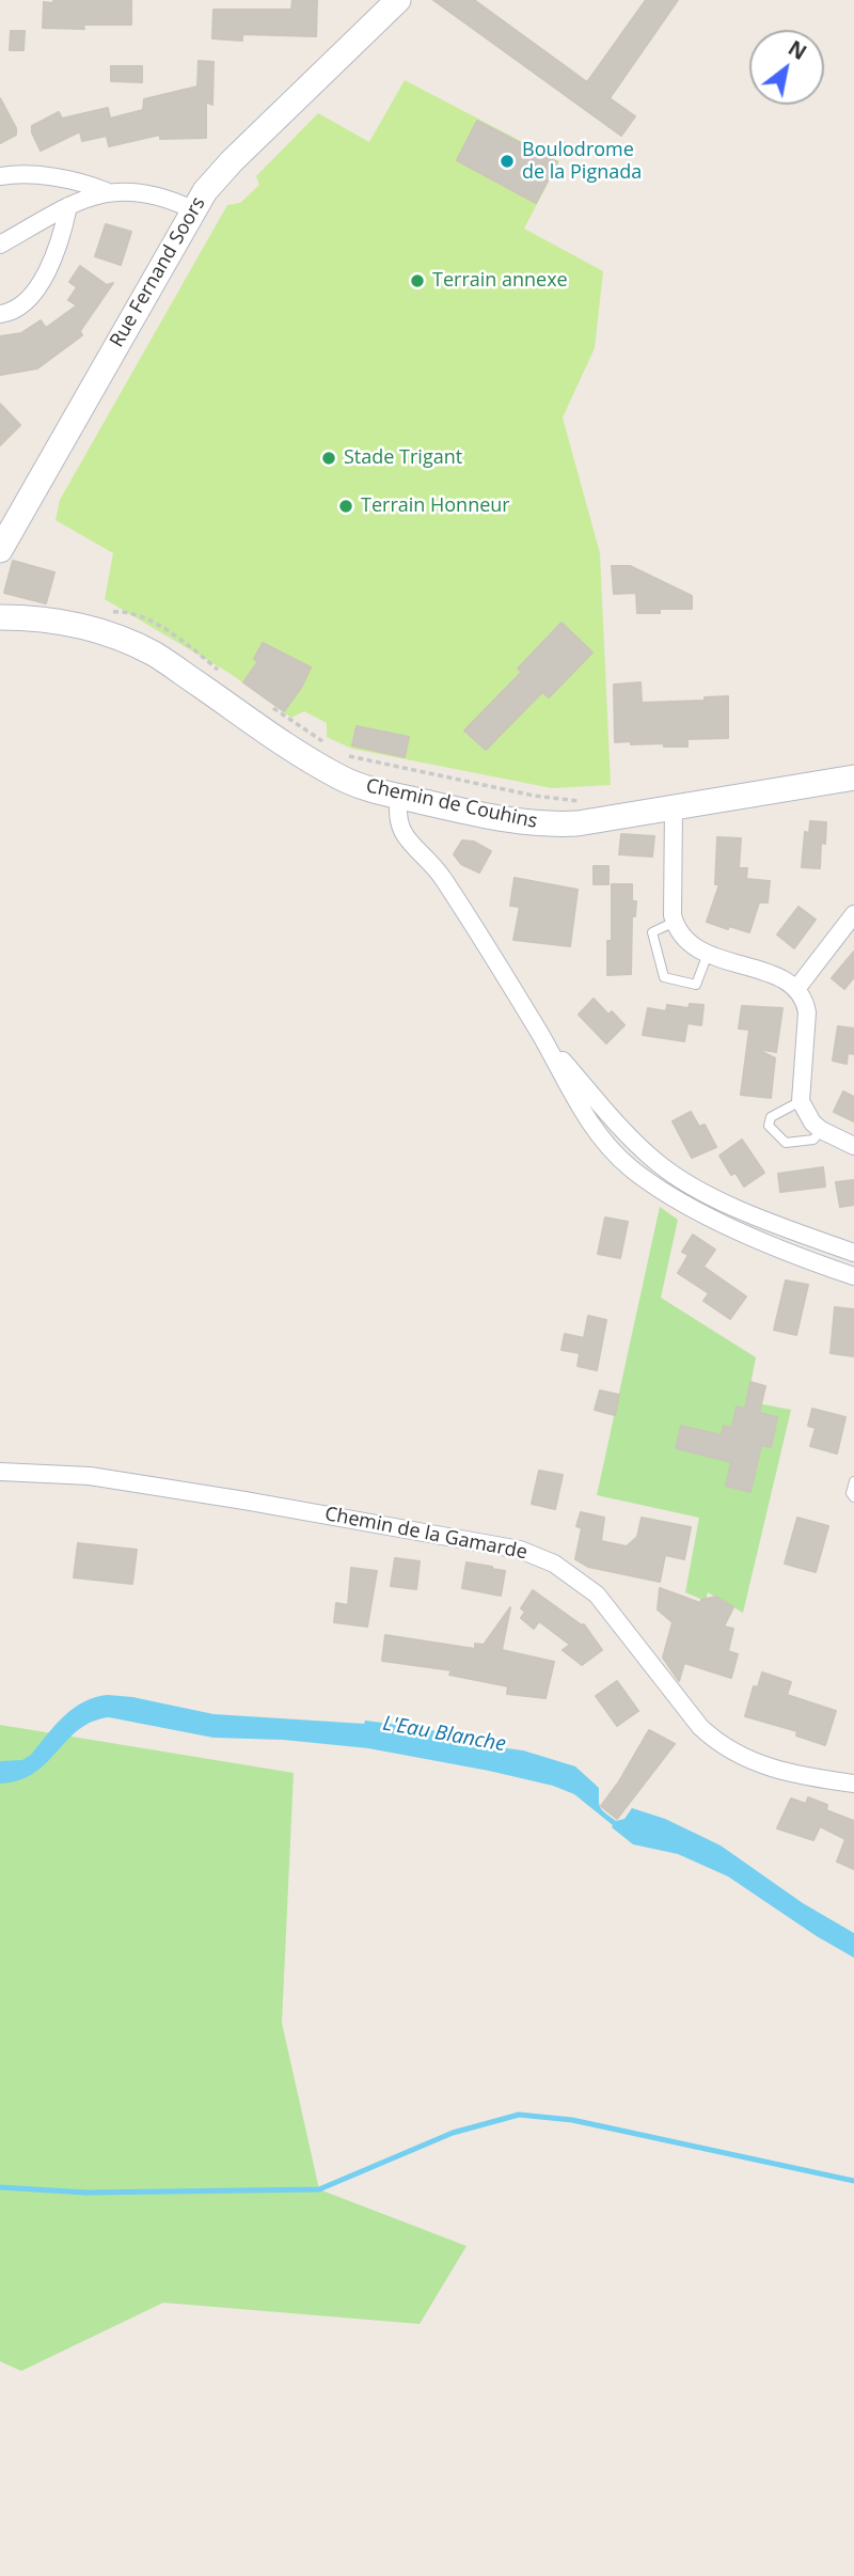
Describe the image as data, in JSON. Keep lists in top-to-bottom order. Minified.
{"streets":{"street":["Rue Fernand Soors","Chemin de Couhins","Chemin de la Gamarde"]},"water":["L'Eau Blanche"],"places":["Boulodrome de la Pignada","Terrain annexe","Stade Trigant","Terrain Honneur"],"north":"top right"}
